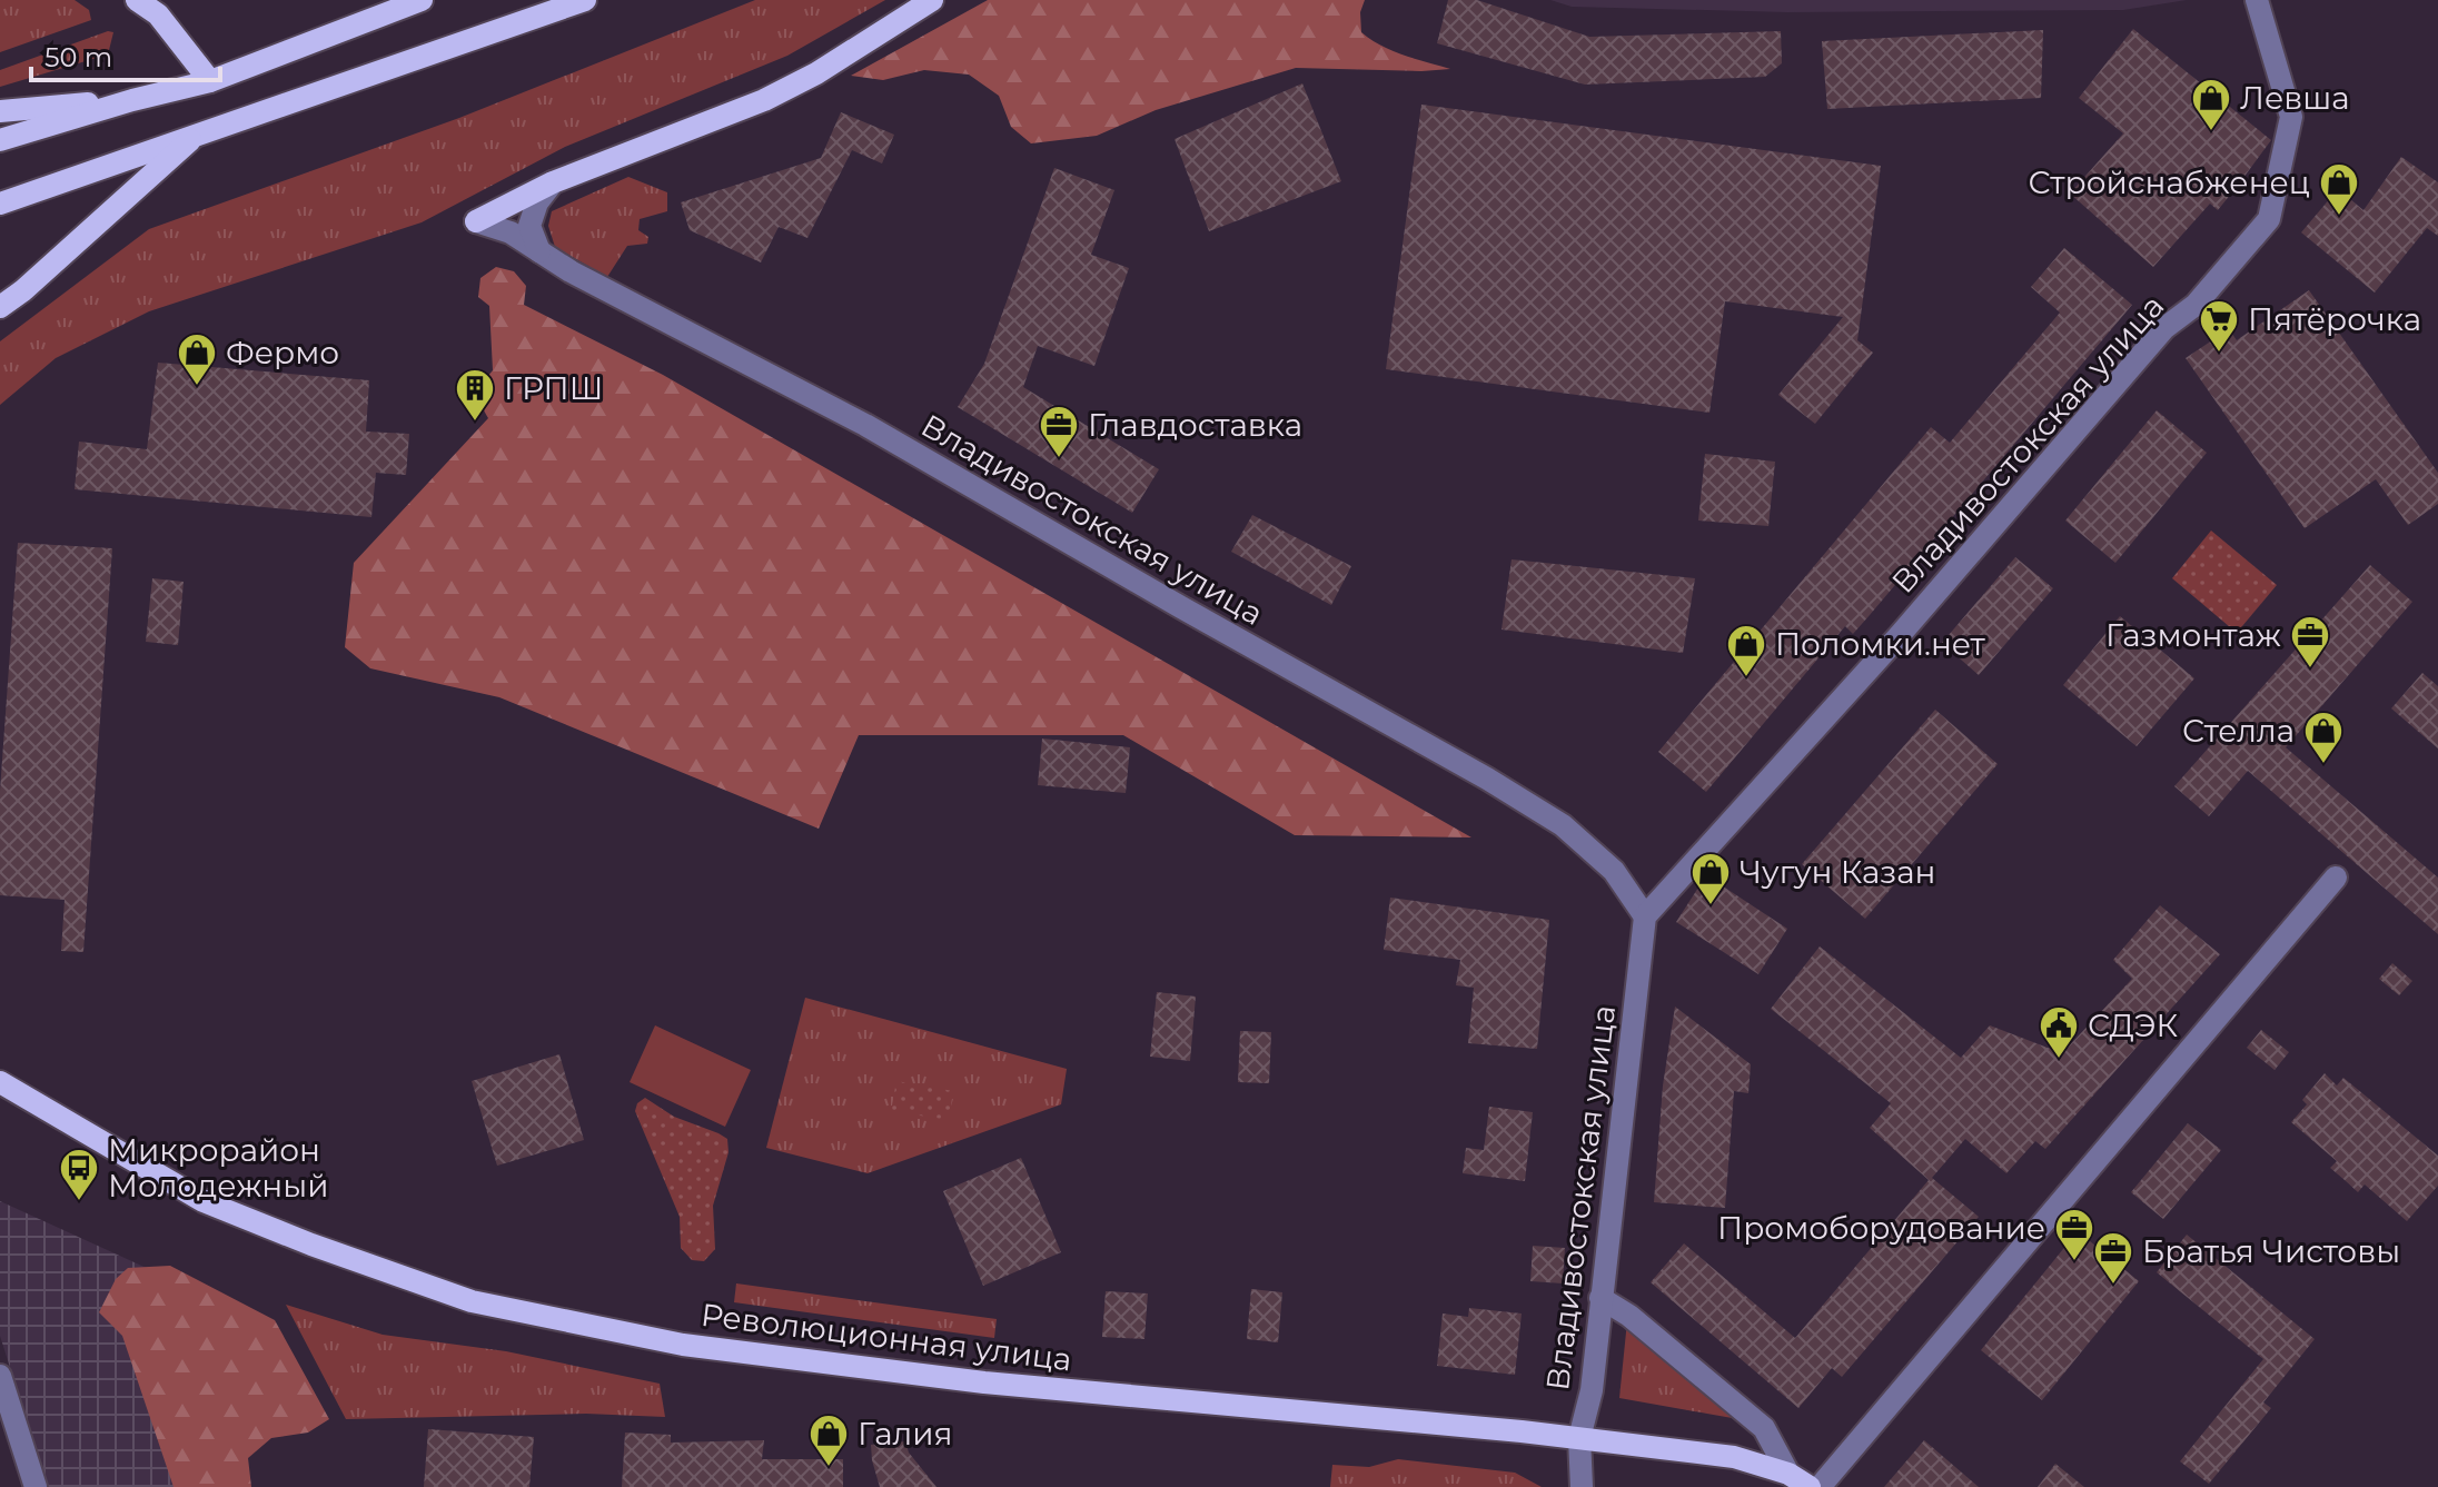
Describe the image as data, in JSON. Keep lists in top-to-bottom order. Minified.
{"streets":{"main road":["Революционная улица"],"street":["Владивостокская улица"]},"crossings":[["Владивостокская улица","Революционная улица"]],"places":{"shop":["Левша","Стройснабженец","Фермо","Поломки.нет","Стелла","Чугун Казан","Галия"],"supermarket":["Пятёрочка"],"building":["ГРПШ"],"office":["Главдоставка","Газмонтаж","Промоборудование","Братья Чистовы"],"public building":["СДЭК"],"bus stop":["Микрорайон Молодежный"]},"scale_bar":"50 m"}
